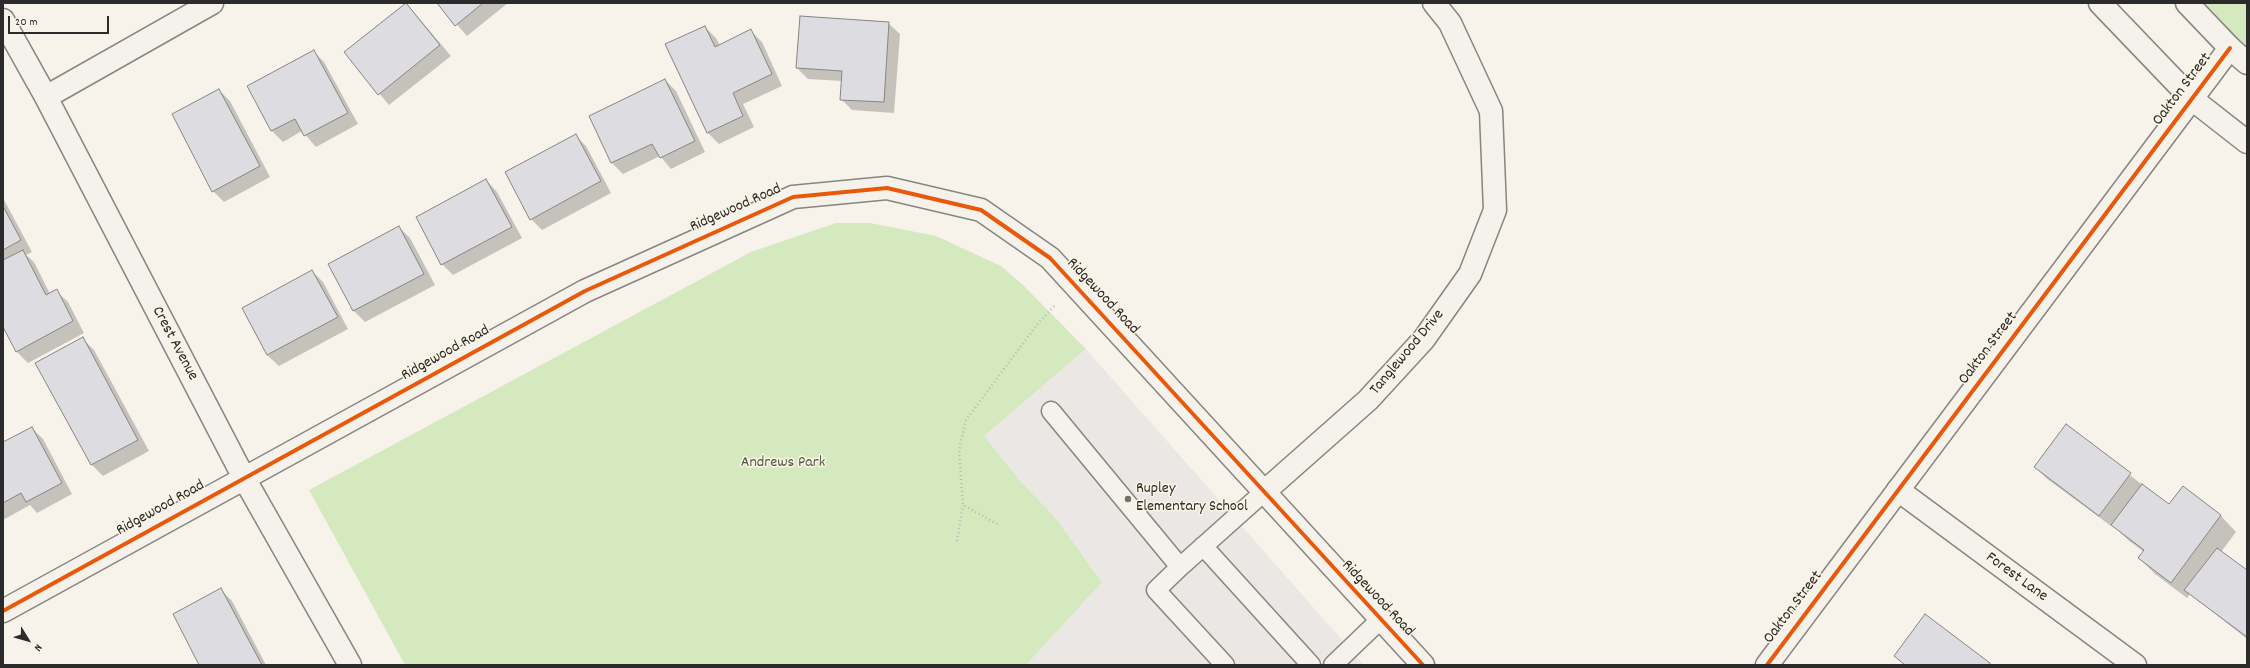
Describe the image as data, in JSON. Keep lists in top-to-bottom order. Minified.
{"streets":{"street":["Oakton Street","Ridgewood Road","Crest Avenue","Tanglewood Drive","Forest Lane"]},"crossings":[["Oakton Street","Forest Lane"],["Ridgewood Road","Crest Avenue"],["Ridgewood Road","Tanglewood Drive"]],"parks":["Andrews Park"],"places":["Rupley Elementary School"],"scale_bar":"20 m","north":"bottom right"}
